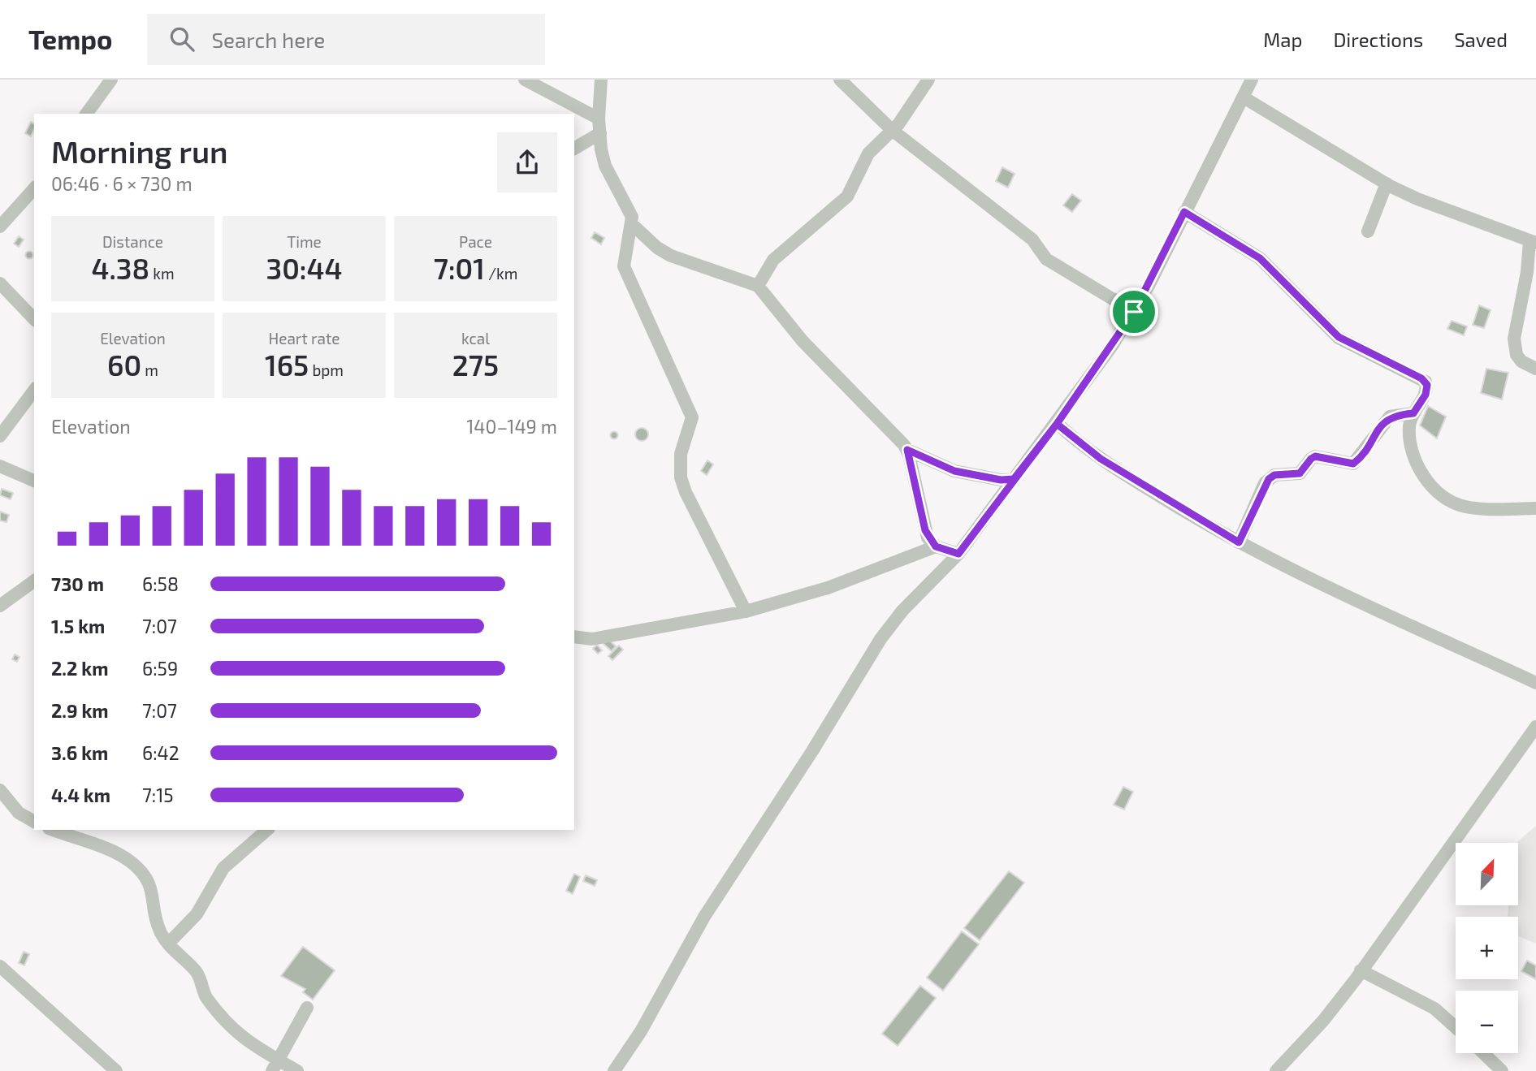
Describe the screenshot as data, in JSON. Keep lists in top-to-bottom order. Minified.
{"north":"top right","page":{"header":"Tempo","search":"Search here","nav":["Map","Directions","Saved"],"heading":["Morning run","06:46 · 6 × 730 m"],"stats":[["Distance","4.38 km"],["Time","30:44"],["Pace","7:01 /km"],["Elevation","60 m"],["Heart rate","165 bpm"],["kcal","275"]],"chart":["Elevation","140–149 m"],"list":[{"name":"730 m","note":"6:58"},{"name":"1.5 km","note":"7:07"},{"name":"2.2 km","note":"6:59"},{"name":"2.9 km","note":"7:07"},{"name":"3.6 km","note":"6:42"},{"name":"4.4 km","note":"7:15"}],"map_buttons":["+","−"]}}
